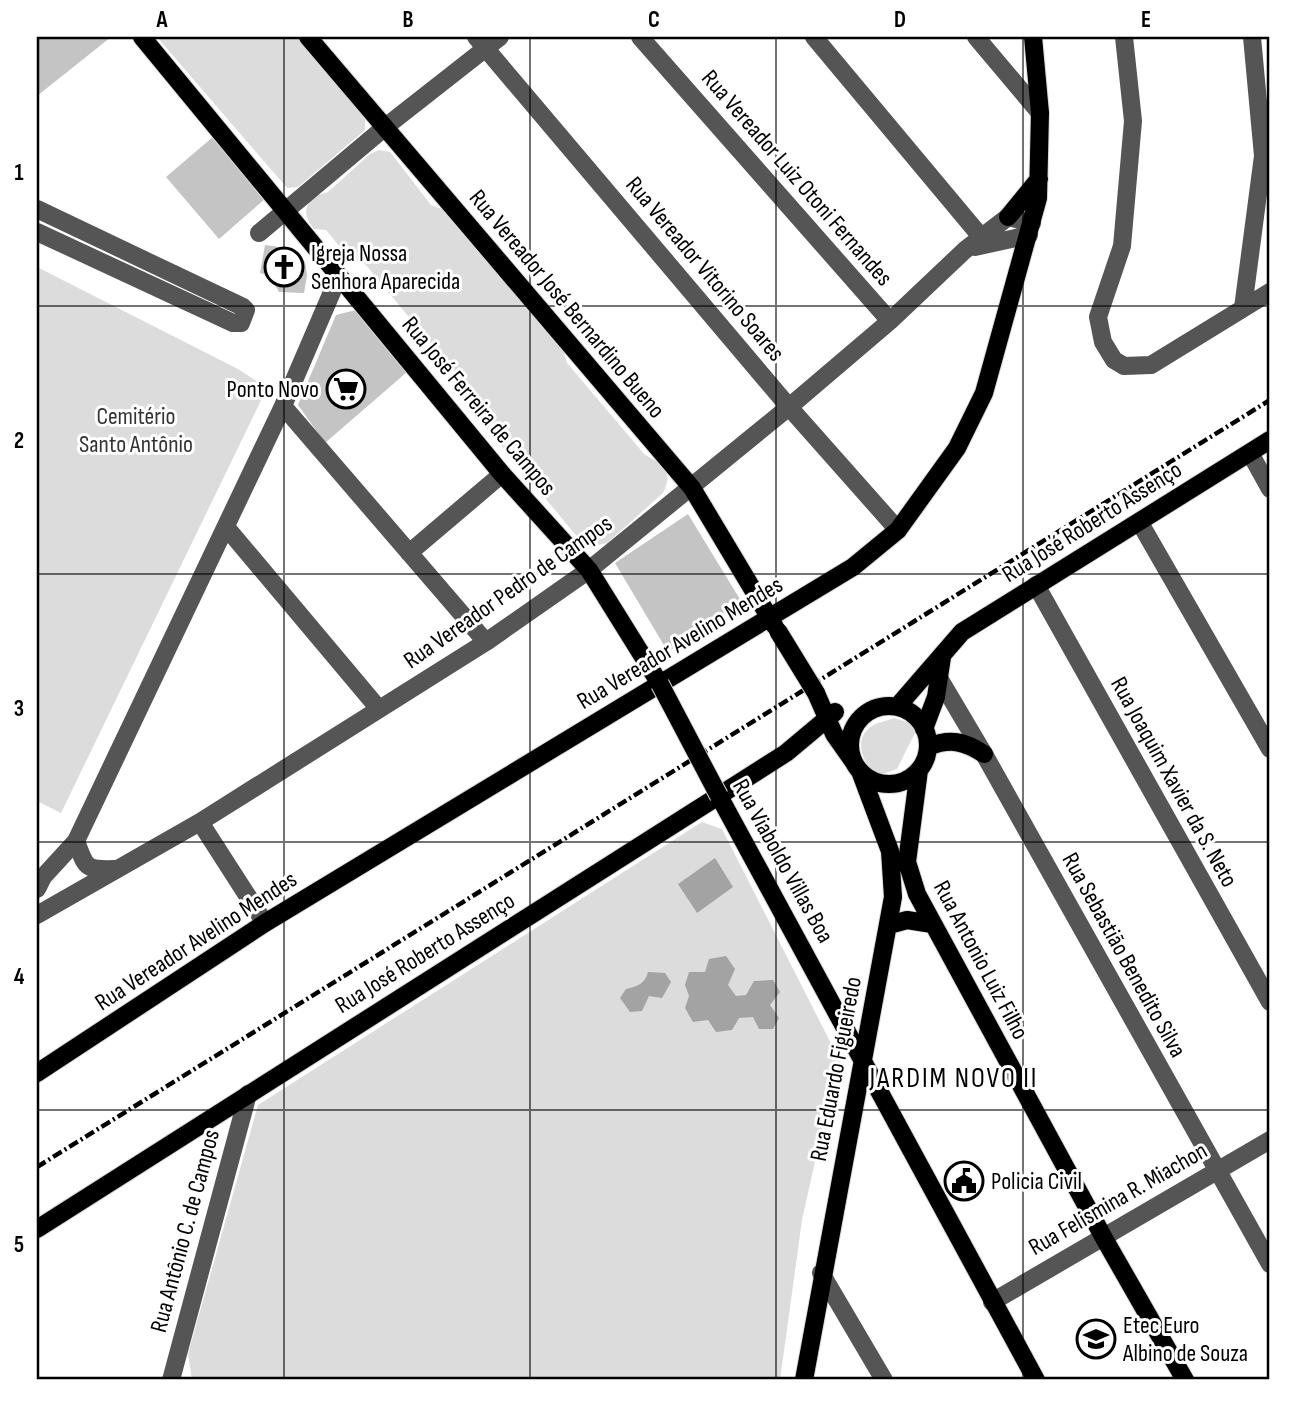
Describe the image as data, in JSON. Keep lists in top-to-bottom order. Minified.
{"streets":{"main road":["Rua Vereador José Bernardino Bueno","Rua José Ferreira de Campos","Rua José Roberto Assenço","Rua Vereador Avelino Mendes","Rua Viaboldo Villas Boa","Rua Antonio Luiz Filho","Rua Eduardo Figueiredo"],"street":["Rua Vereador Luiz Otoni Fernandes","Rua Vereador Vitorino Soares","Rua Vereador Pedro de Campos","Rua Joaquim Xavier da S. Neto","Rua Sebastião Benedito Silva","Rua Felismina R. Miachon","Rua Antônio C. de Campos"]},"crossings":[["Rua Vereador Luiz Otoni Fernandes","Rua Vereador Pedro de Campos"],["Rua Vereador Vitorino Soares","Rua Vereador Pedro de Campos"],["Rua Vereador Vitorino Soares","Rua Vereador Avelino Mendes"],["Rua Vereador José Bernardino Bueno","Rua José Roberto Assenço"],["Rua Vereador José Bernardino Bueno","Rua Vereador Pedro de Campos"],["Rua Vereador José Bernardino Bueno","Rua Vereador Avelino Mendes"],["Rua Vereador José Bernardino Bueno","Rua Antonio Luiz Filho"],["Rua Vereador José Bernardino Bueno","Rua Eduardo Figueiredo"],["Rua José Ferreira de Campos","Rua Vereador Pedro de Campos"],["Rua José Ferreira de Campos","Rua Vereador Avelino Mendes"],["Rua José Ferreira de Campos","Rua Viaboldo Villas Boa"],["Rua José Roberto Assenço","Rua Joaquim Xavier da S. Neto"],["Rua José Roberto Assenço","Rua Viaboldo Villas Boa"],["Rua José Roberto Assenço","Rua Sebastião Benedito Silva"],["Rua José Roberto Assenço","Rua Antonio Luiz Filho"],["Rua José Roberto Assenço","Rua Eduardo Figueiredo"],["Rua José Roberto Assenço","Rua Antônio C. de Campos"],["Rua Vereador Pedro de Campos","Rua Vereador Avelino Mendes"],["Rua Vereador Avelino Mendes","Rua Viaboldo Villas Boa"],["Rua Viaboldo Villas Boa","Rua Eduardo Figueiredo"],["Rua Viaboldo Villas Boa","Rua Felismina R. Miachon"],["Rua Sebastião Benedito Silva","Rua Felismina R. Miachon"],["Rua Antonio Luiz Filho","Rua Eduardo Figueiredo"],["Rua Antonio Luiz Filho","Rua Felismina R. Miachon"]],"districts":["JARDIM NOVO II"],"parks":["Cemitério Santo Antônio"],"places":{"church":["Igreja Nossa Senhora Aparecida"],"supermarket":["Ponto Novo"],"public building":["Policia Civil"],"school or university":["Etec Euro Albino de Souza"]},"grid":{"columns":["A","B","C","D","E"],"rows":["1","2","3","4","5"]}}
